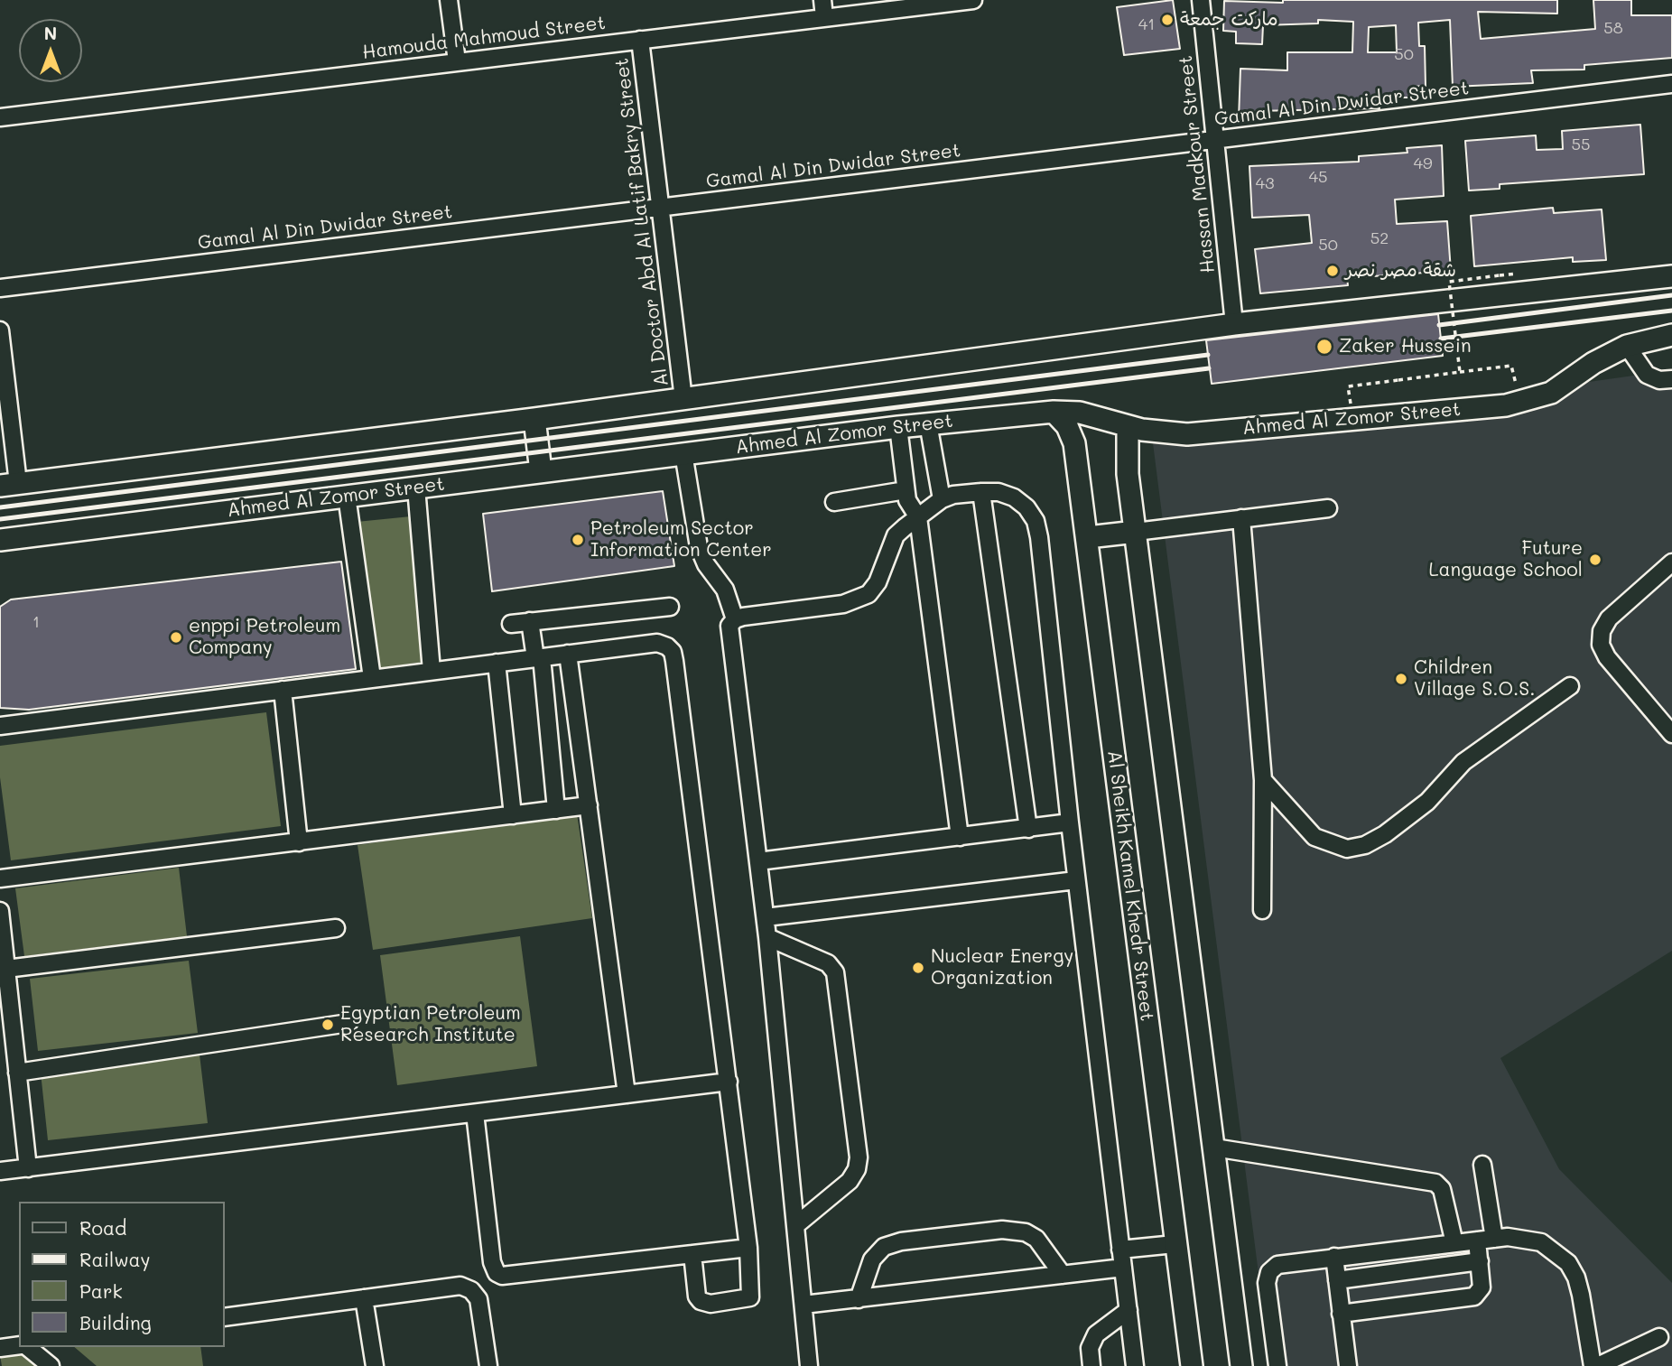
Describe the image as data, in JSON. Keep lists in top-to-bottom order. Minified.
{"streets":{"main road":["Ahmed Al Zomor Street","Al Sheikh Kamel Khedr Street"],"street":["Hamouda Mahmoud Street","Gamal Al Din Dwidar Street","Hassan Madkour Street","Al Doctor Abd Al Latif Bakry Street"]},"crossings":[["Hamouda Mahmoud Street","Al Doctor Abd Al Latif Bakry Street"],["Gamal Al Din Dwidar Street","Hassan Madkour Street"],["Gamal Al Din Dwidar Street","Al Doctor Abd Al Latif Bakry Street"],["Ahmed Al Zomor Street","Al Sheikh Kamel Khedr Street"]],"places":["ماركت جمعة","شقة مصر نصر","Zaker Hussein","Petroleum Sector Information Center","Future Language School","enppi Petroleum Company","Children Village S.O.S.","Nuclear Energy Organization","Egyptian Petroleum Research Institute"],"house_numbers":["41","58","50","55","49","45","43","52","50","1"],"legend":["Road","Railway","Park","Building"],"north":"top"}
